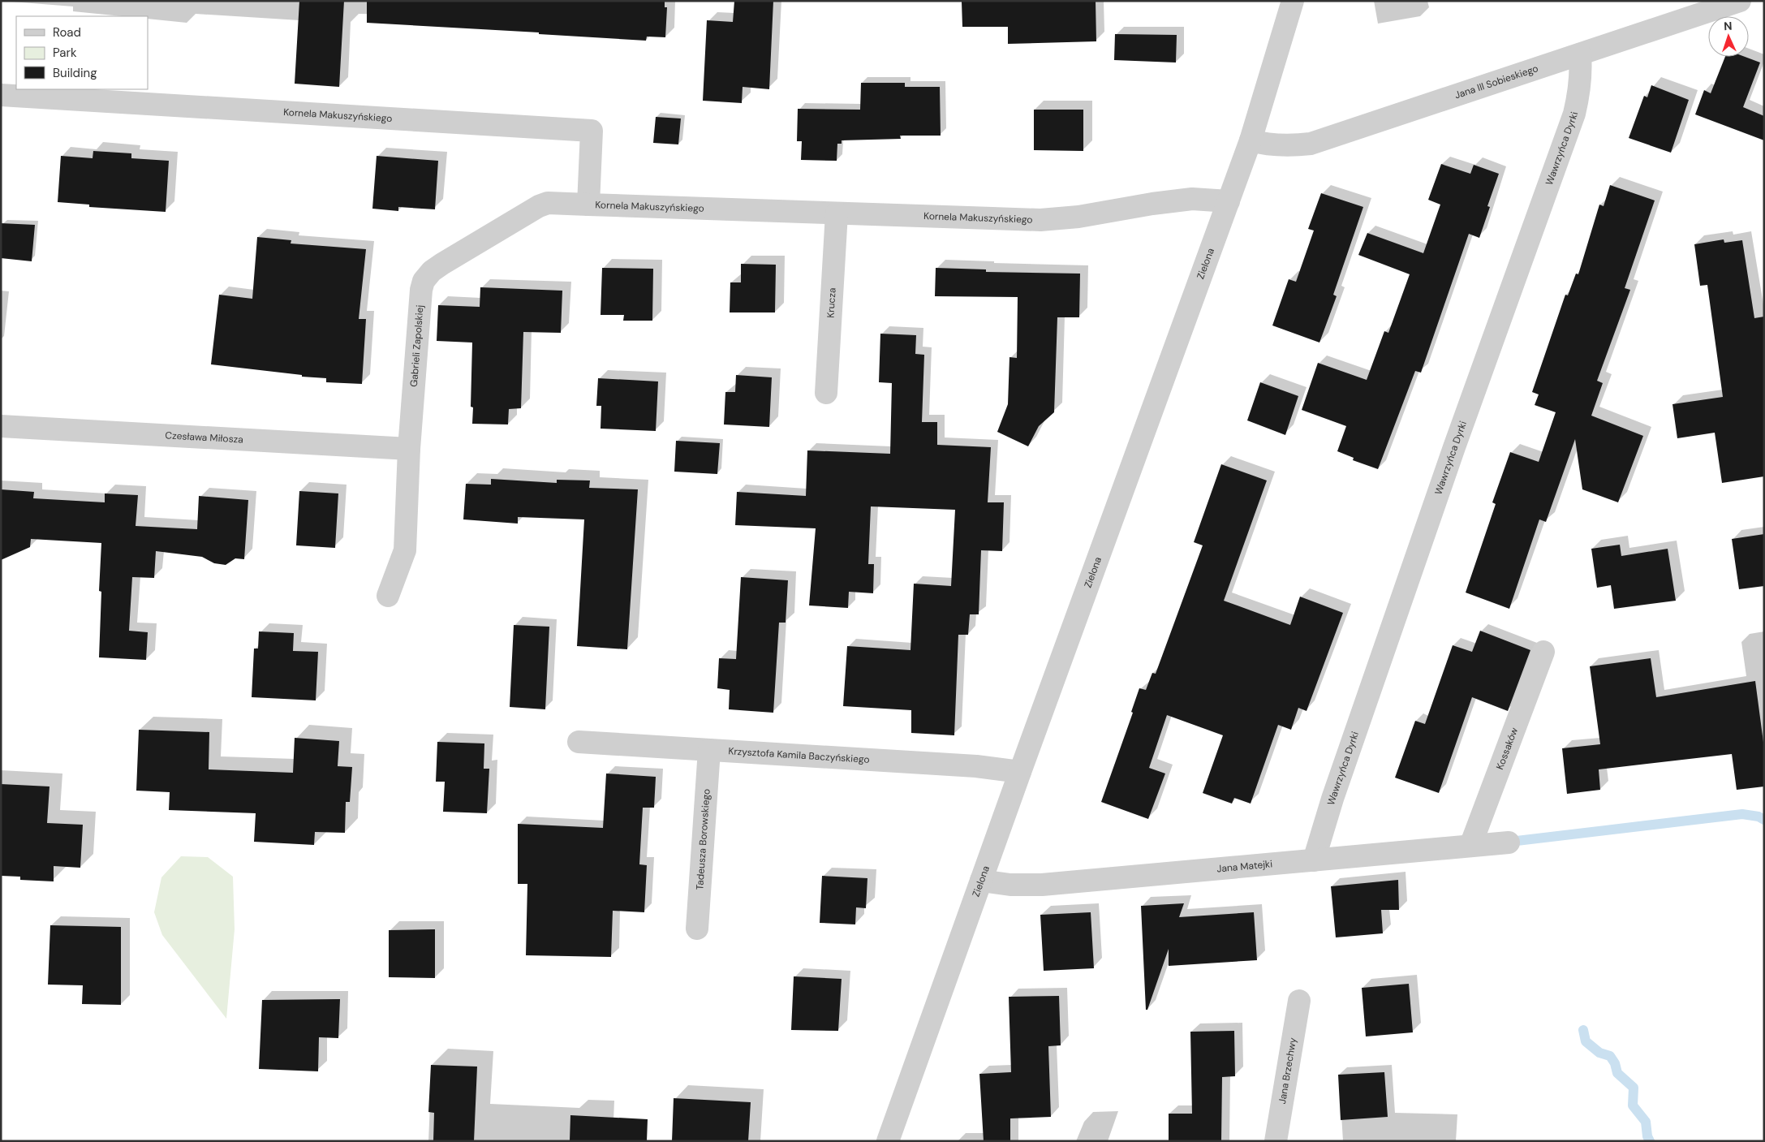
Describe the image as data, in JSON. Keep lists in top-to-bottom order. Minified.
{"streets":{"street":["Jana III Sobieskiego","Kornela Makuszyńskiego","Wawrzyńca Dyrki","Zielona","Krucza","Gabrieli Zapolskiej","Czesława Miłosza","Kossaków","Krzysztofa Kamila Baczyńskiego","Tadeusza Borowskiego","Jana Matejki","Jana Brzechwy"]},"crossings":[["Jana III Sobieskiego","Wawrzyńca Dyrki"],["Jana III Sobieskiego","Zielona"],["Kornela Makuszyńskiego","Zielona"],["Kornela Makuszyńskiego","Krucza"],["Kornela Makuszyńskiego","Gabrieli Zapolskiej"],["Wawrzyńca Dyrki","Jana Matejki"],["Zielona","Krzysztofa Kamila Baczyńskiego"],["Zielona","Jana Matejki"],["Gabrieli Zapolskiej","Czesława Miłosza"],["Kossaków","Jana Matejki"],["Krzysztofa Kamila Baczyńskiego","Tadeusza Borowskiego"]],"legend":["Road","Park","Building"],"north":"top"}
